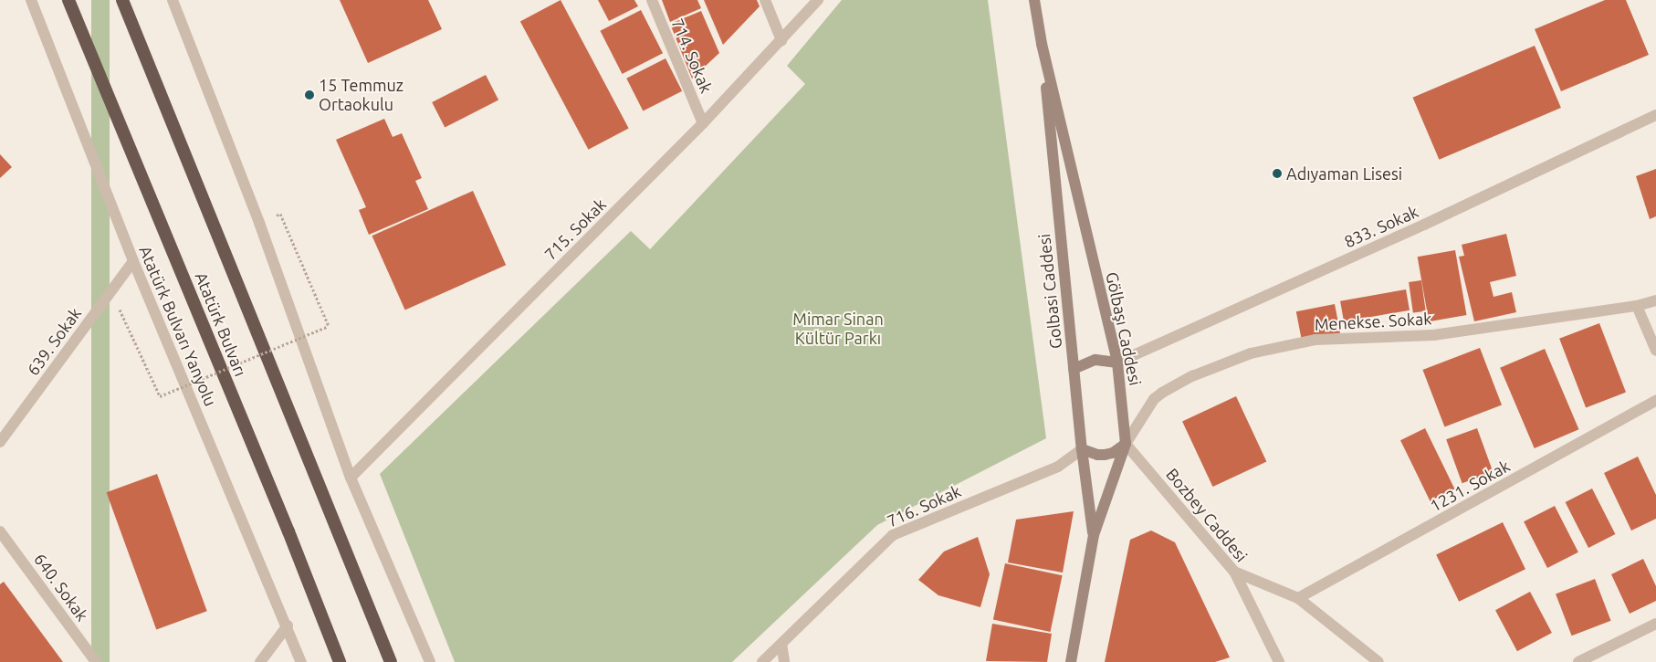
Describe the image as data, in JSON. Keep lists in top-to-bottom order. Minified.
{"streets":{"highway":["Atatürk Bulvarı"],"main road":["Golbasi Caddesi","Gölbaşı Caddesi"],"street":["714. Sokak","833. Sokak","715. Sokak","Menekse. Sokak","Atatürk Bulvarı Yanyolu","639. Sokak","1231. Sokak","716. Sokak","Bozbey Caddesi","640. Sokak"]},"crossings":[["714. Sokak","715. Sokak"],["833. Sokak","Gölbaşı Caddesi"],["Golbasi Caddesi","Gölbaşı Caddesi"],["Golbasi Caddesi","716. Sokak"],["Menekse. Sokak","Gölbaşı Caddesi"],["Menekse. Sokak","Bozbey Caddesi"],["Atatürk Bulvarı Yanyolu","639. Sokak"],["Gölbaşı Caddesi","Bozbey Caddesi"]],"parks":["Mimar Sinan Kültür Parkı"],"places":["15 Temmuz Ortaokulu","Adıyaman Lisesi"]}
